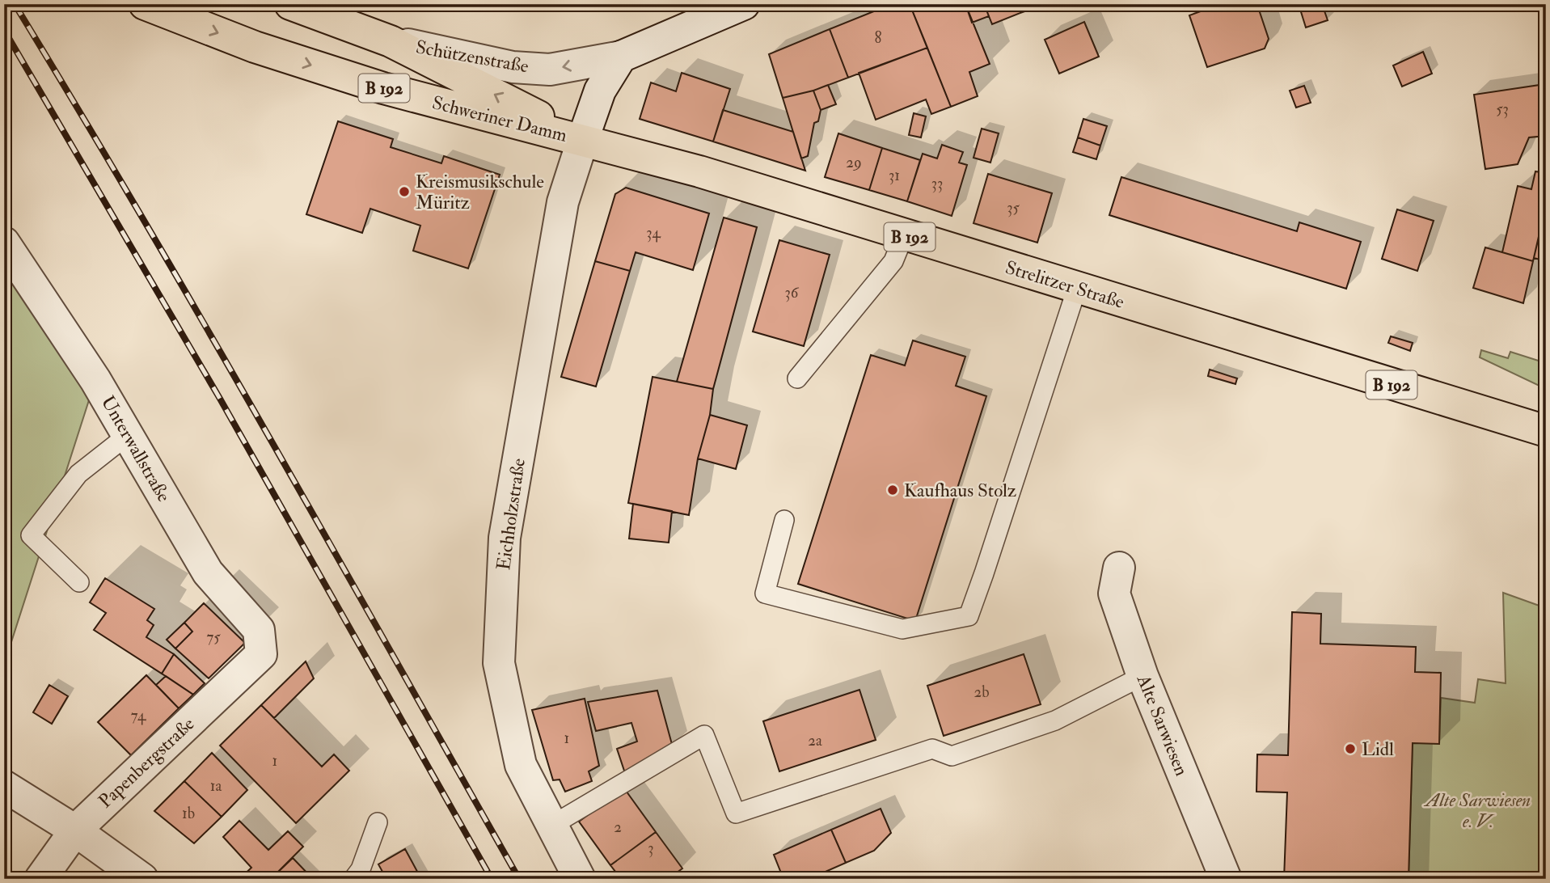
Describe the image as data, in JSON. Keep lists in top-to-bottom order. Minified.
{"streets":{"main road":["B 192","Schweriner Damm","Strelitzer Straße"],"street":["Schützenstraße","Unterwallstraße","Eichholzstraße","Alte Sarwiesen","Papenbergstraße"]},"crossings":[["Schützenstraße","Schweriner Damm"],["Schützenstraße","Eichholzstraße"],["Schweriner Damm","Strelitzer Straße"],["Schweriner Damm","Eichholzstraße"],["Strelitzer Straße","Eichholzstraße"],["Unterwallstraße","Papenbergstraße"]],"one_way":["Schützenstraße"],"parks":["Alte Sarwiesen e. V."],"places":["Kreismusikschule Müritz","Kaufhaus Stolz","Lidl"],"house_numbers":["8","53","29","31","33","35","34","36","75","2b","74","1","2a","1","1a","1b","2","3"]}
